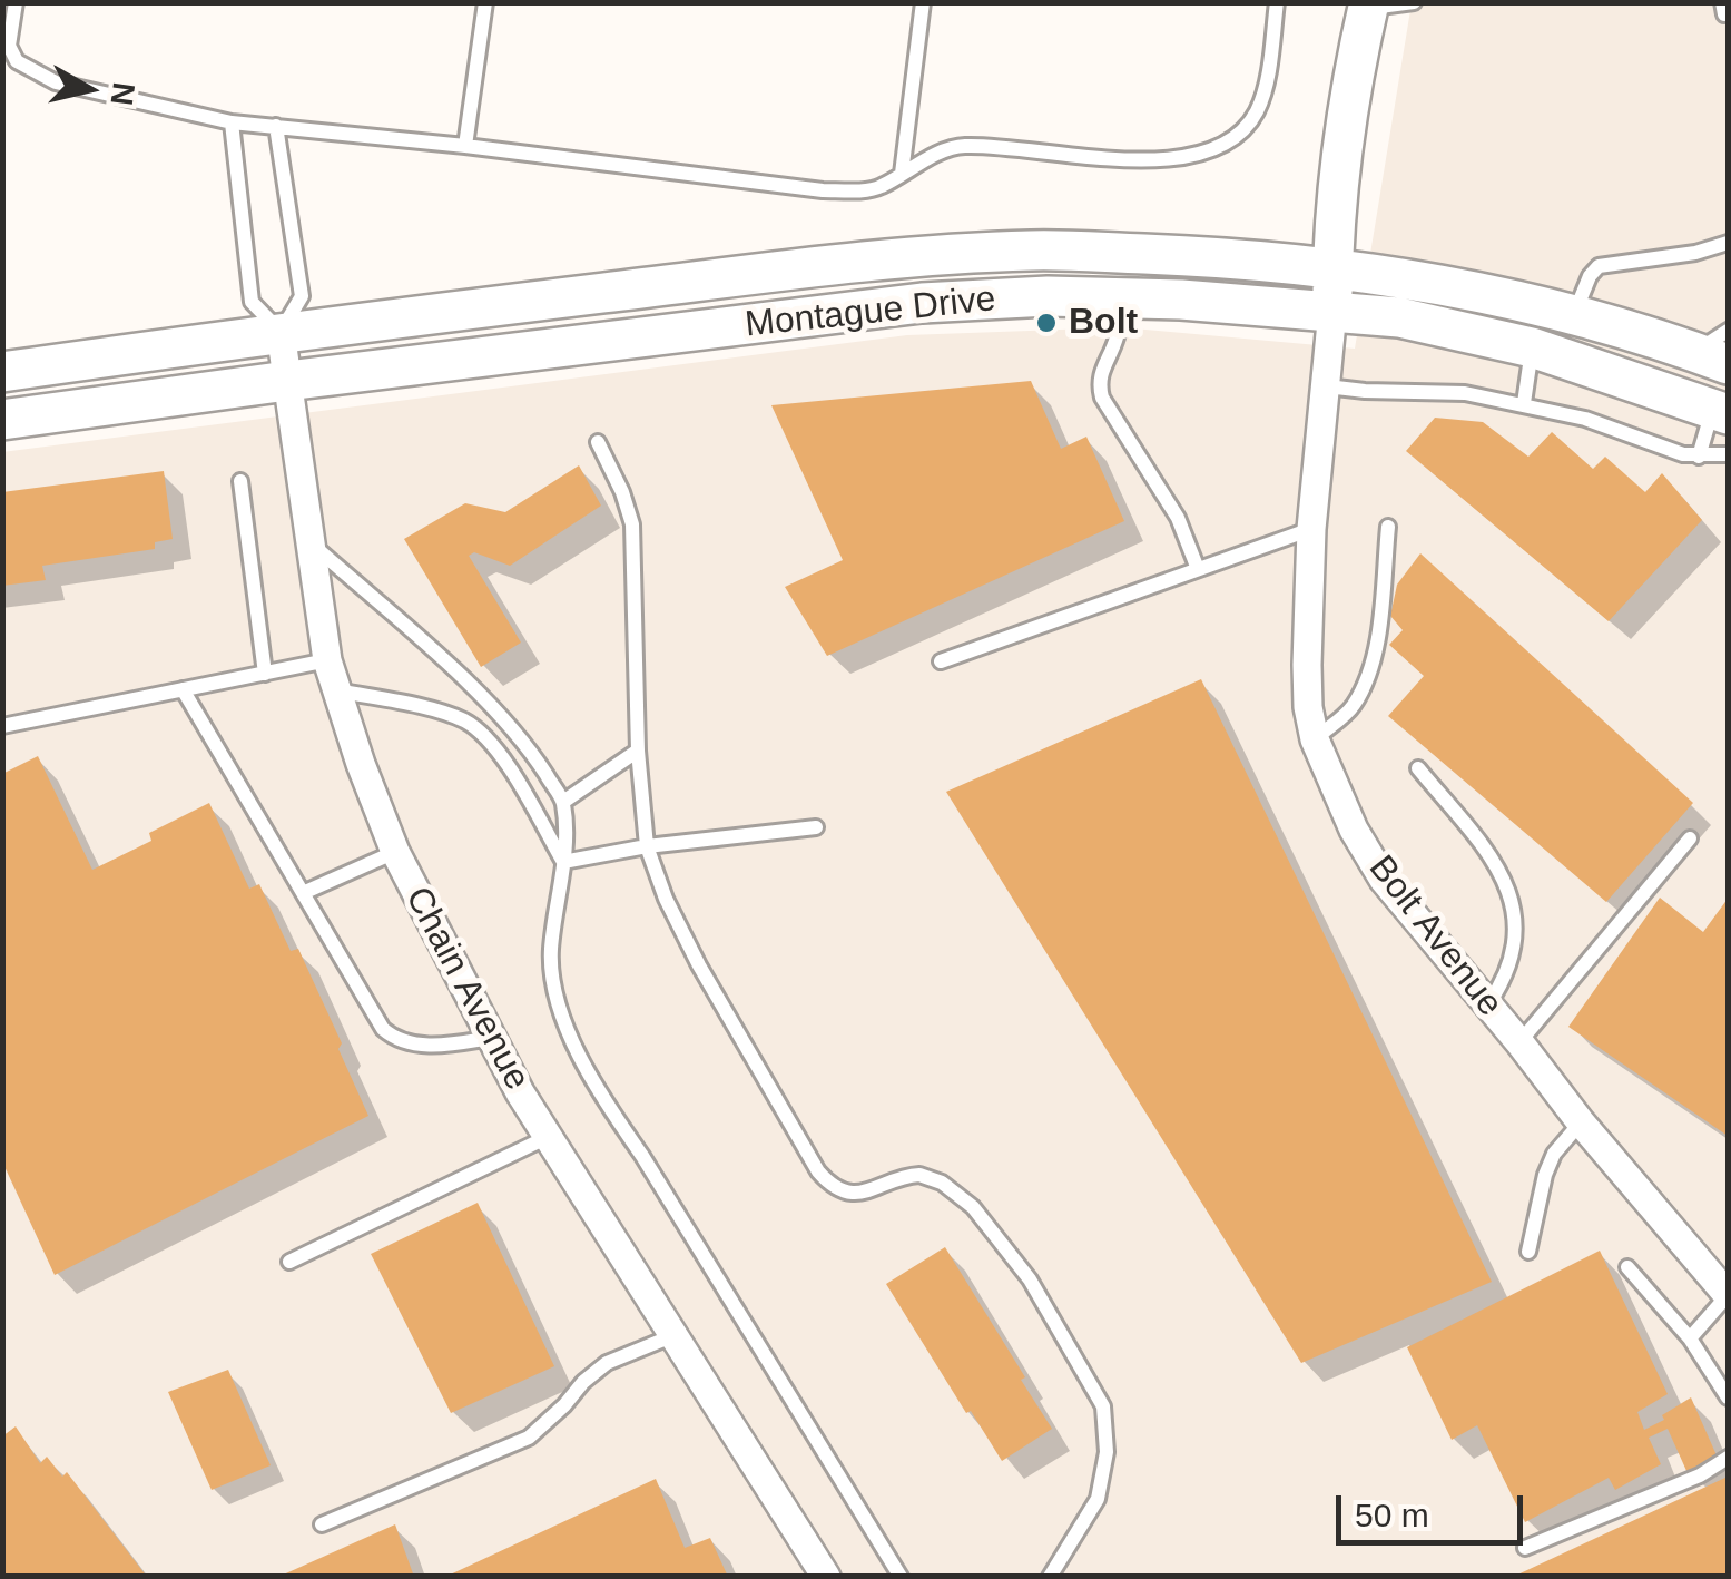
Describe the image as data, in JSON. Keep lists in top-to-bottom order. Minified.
{"streets":{"main road":["Montague Drive"],"street":["Bolt Avenue","Chain Avenue"]},"crossings":[["Montague Drive","Bolt Avenue"],["Montague Drive","Chain Avenue"]],"places":["Bolt"],"scale_bar":"50 m","north":"right"}
